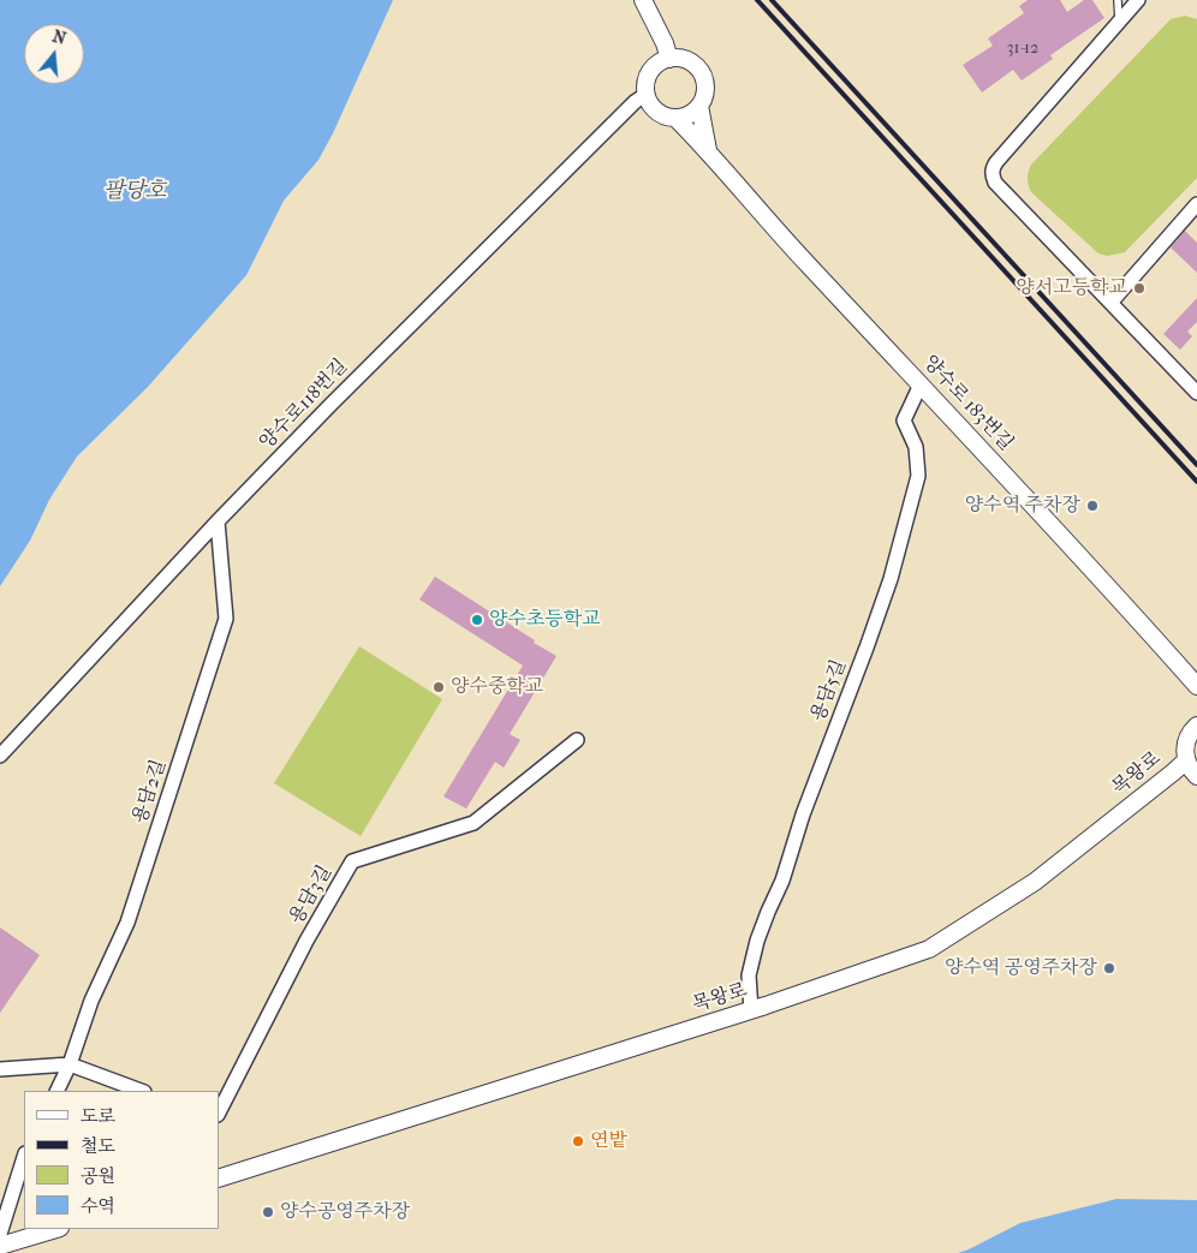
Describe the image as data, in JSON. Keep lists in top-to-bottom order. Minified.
{"streets":{"street":["양수로 183번길","양수로118번길","용담5길","목왕로","용담2길","용담3길"]},"crossings":[["양수로 183번길","양수로118번길"],["양수로 183번길","용담5길"],["양수로118번길","용담2길"],["용담5길","목왕로"]],"water":["팔당호"],"places":["양서고등학교","양수역 주차장","양수초등학교","양수중학교","양수역 공영주차장","연밭","양수공영주차장"],"house_numbers":["31-12"],"legend":["도로","철도","공원","수역"],"north":"top"}
